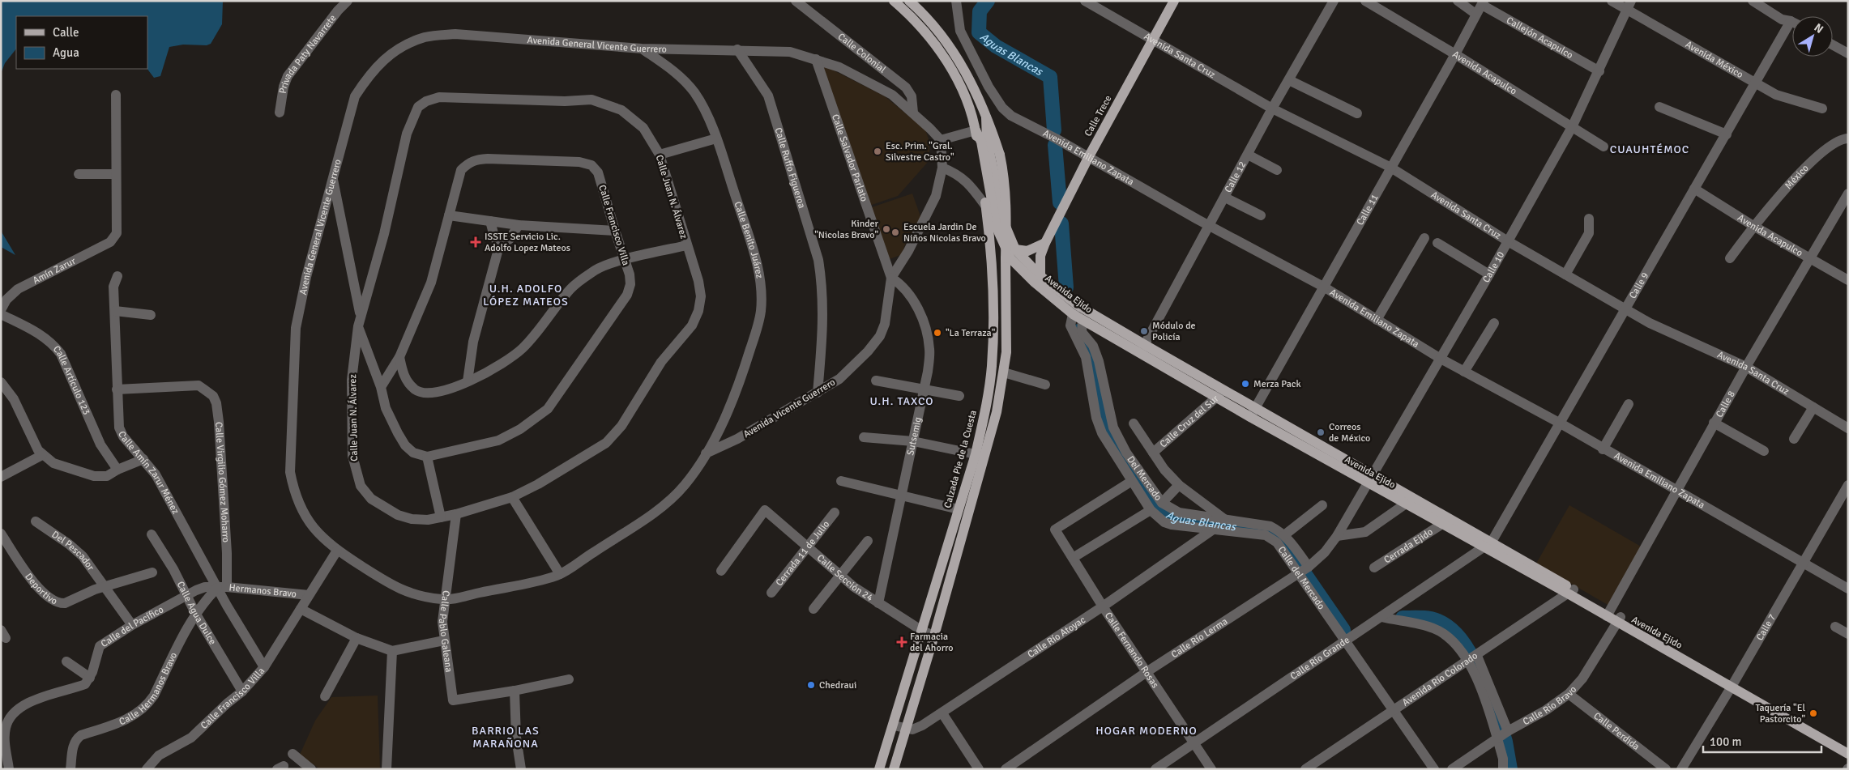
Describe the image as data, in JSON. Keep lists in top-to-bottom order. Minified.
{"streets":{"main road":["Calle Trece","Avenida Ejido","Calzada Pie de la Cuesta"],"street":["Callejón Acapulco","Avenida General Vicente Guerrero","Calle Colonial","Privada Paty Navarrete","Avenida Santa Cruz","Avenida México","Avenida Acapulco","Calle Salvador Parlato","Avenida Emiliano Zapata","Calle Ruffo Figueroa","Calle 12","México","Calle Juan N. Álvarez","Calle 11","Calle Francisco Villa","Calle Benito Juárez","Calle 10","Amín Zarur","Calle 9","Calle Artículo 123","Calle 8","Avenida Vicente Guerrero","Calle Cruz del Sur","Sutsemig","Calle Amín Zarur Ménez","Del Mercado","Calle Virgilio Gómez Moharro","Cerrada Ejido","Del Pescador","Cerrada 11 de Julio","Calle Sección 24","Calle del Mercado","Deportivo","Hermanos Bravo","Calle Agua Dulce","Calle del Pacífico","Calle 7","Calle Pablo Galeana","Calle Río Atoyac","Calle Río Lerma","Calle Fernando Rosas","Calle Río Grande","Avenida Río Colorado","Calle Hermanos Bravo","Calle Río Bravo","Calle Perdida"]},"crossings":[["Callejón Acapulco","Calle 11"],["Callejón Acapulco","Calle 10"],["Avenida General Vicente Guerrero","Calle Colonial"],["Avenida General Vicente Guerrero","Calle Salvador Parlato"],["Avenida General Vicente Guerrero","Calle Ruffo Figueroa"],["Avenida General Vicente Guerrero","Calle Francisco Villa"],["Avenida General Vicente Guerrero","Calle Benito Juárez"],["Avenida General Vicente Guerrero","Avenida Vicente Guerrero"],["Avenida General Vicente Guerrero","Calle Pablo Galeana"],["Avenida Santa Cruz","Calle Trece"],["Avenida Santa Cruz","Calle 12"],["Avenida Santa Cruz","Calle 11"],["Avenida Santa Cruz","Calle 10"],["Avenida Santa Cruz","Calle 9"],["Avenida Santa Cruz","Calle 8"],["Avenida México","Calle 10"],["Avenida México","Calle 9"],["Avenida Acapulco","México"],["Avenida Acapulco","Calle 11"],["Avenida Acapulco","Calle 10"],["Avenida Acapulco","Calle 9"],["Avenida Acapulco","Calle 8"],["Calle Trece","Avenida Emiliano Zapata"],["Calle Trece","Avenida Ejido"],["Calle Salvador Parlato","Avenida Vicente Guerrero"],["Calle Salvador Parlato","Sutsemig"],["Avenida Emiliano Zapata","Calle 12"],["Avenida Emiliano Zapata","Calle 11"],["Avenida Emiliano Zapata","Calle 10"],["Avenida Emiliano Zapata","Calle 9"],["Avenida Emiliano Zapata","Calle 8"],["Avenida Emiliano Zapata","Calle 7"],["Calle Ruffo Figueroa","Avenida Vicente Guerrero"],["Calle 12","Avenida Ejido"],["Calle Juan N. Álvarez","Calle Pablo Galeana"],["Calle 11","Avenida Ejido"],["Calle Francisco Villa","Calle Amín Zarur Ménez"],["Calle Francisco Villa","Hermanos Bravo"],["Calle Francisco Villa","Calle Agua Dulce"],["Calle Benito Juárez","Avenida Vicente Guerrero"],["Calle 10","Avenida Ejido"],["Calle 10","Calle Río Lerma"],["Calle 9","Avenida Ejido"],["Calle 9","Calle Río Grande"],["Avenida Ejido","Calle 8"],["Avenida Ejido","Calle Cruz del Sur"],["Avenida Ejido","Calzada Pie de la Cuesta"],["Avenida Ejido","Del Mercado"],["Avenida Ejido","Cerrada Ejido"],["Avenida Ejido","Calle del Mercado"],["Avenida Ejido","Calle 7"],["Avenida Ejido","Calle Río Lerma"],["Avenida Ejido","Calle Río Grande"],["Avenida Ejido","Avenida Río Colorado"],["Avenida Ejido","Calle Río Bravo"],["Avenida Vicente Guerrero","Sutsemig"],["Calle Cruz del Sur","Del Mercado"],["Sutsemig","Calle Sección 24"],["Calzada Pie de la Cuesta","Calle Sección 24"],["Calzada Pie de la Cuesta","Calle Río Atoyac"],["Calle Amín Zarur Ménez","Calle Virgilio Gómez Moharro"],["Calle Amín Zarur Ménez","Hermanos Bravo"],["Calle Amín Zarur Ménez","Calle del Pacífico"],["Calle Amín Zarur Ménez","Calle Hermanos Bravo"],["Del Mercado","Calle del Mercado"],["Del Mercado","Calle Río Lerma"],["Calle Virgilio Gómez Moharro","Hermanos Bravo"],["Calle Virgilio Gómez Moharro","Calle del Pacífico"],["Calle Virgilio Gómez Moharro","Calle Hermanos Bravo"],["Del Pescador","Deportivo"],["Cerrada 11 de Julio","Calle Sección 24"],["Calle del Mercado","Calle Río Atoyac"],["Calle del Mercado","Calle Río Lerma"],["Calle del Mercado","Calle Fernando Rosas"],["Calle del Mercado","Calle Río Grande"],["Calle del Mercado","Avenida Río Colorado"],["Hermanos Bravo","Calle del Pacífico"],["Hermanos Bravo","Calle Hermanos Bravo"],["Calle Agua Dulce","Calle del Pacífico"],["Calle Agua Dulce","Calle Hermanos Bravo"],["Calle del Pacífico","Calle Hermanos Bravo"],["Calle Río Atoyac","Calle Fernando Rosas"],["Calle Río Lerma","Calle Fernando Rosas"],["Calle Fernando Rosas","Calle Río Grande"],["Calle Río Bravo","Calle Perdida"]],"districts":["CUAUHTÉMOC","U.H. ADOLFO LÓPEZ MATEOS","U.H. TAXCO","BARRIO LAS MARAÑONA","HOGAR MODERNO"],"water":["Aguas Blancas"],"places":{"other":["Esc. Prim. \"Gral. Silvestre Castro\"","Kinder \"Nicolas Bravo\"","Escuela Jardin De Niños Nicolas Bravo","Módulo de Policía","\"La Terraza\"","Merza Pack","Correos de México","Chedraui","Taquería \"El Pastorcito\""],"health":["ISSTE Servicio Lic. Adolfo Lopez Mateos","Farmacia del Ahorro"]},"legend":["Calle","Agua"],"scale_bar":"100 m","north":"top right"}
